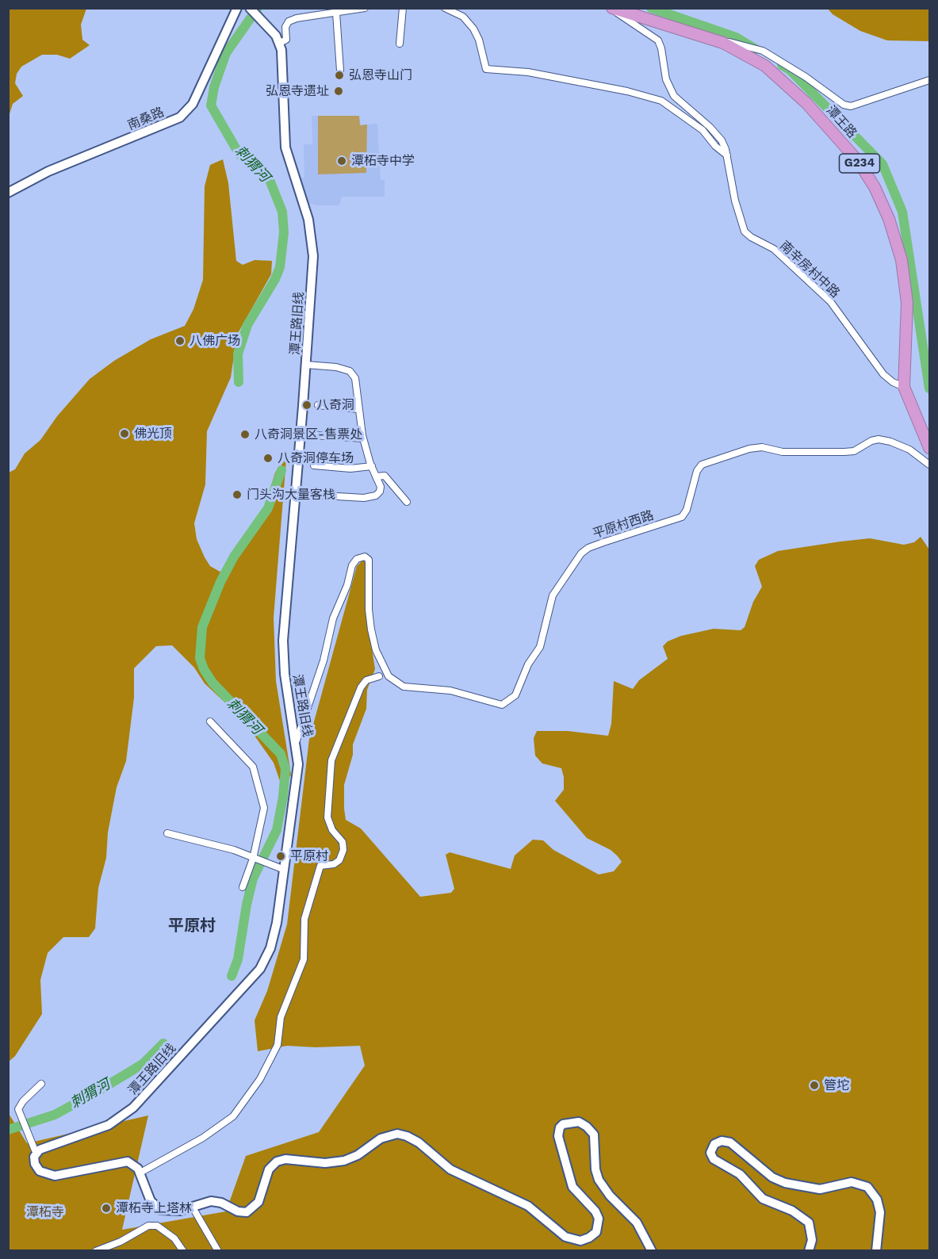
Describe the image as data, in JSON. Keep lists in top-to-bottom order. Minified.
{"streets":{"highway":["潭王路","G234"],"main road":["南桑路","潭王路旧线"],"street":["南辛房村中路","平原村西路"]},"crossings":[["潭王路","南辛房村中路"],["潭王路旧线","平原村西路"]],"districts":["平原村"],"water":["刺猬河"],"parks":["潭柘寺"],"places":["弘恩寺山门","弘恩寺遗址","潭柘寺中学","八佛广场","八奇洞","佛光顶","八奇洞景区-售票处","八奇洞停车场","门头沟大量客栈","平原村","管坨","潭柘寺上塔林"]}
